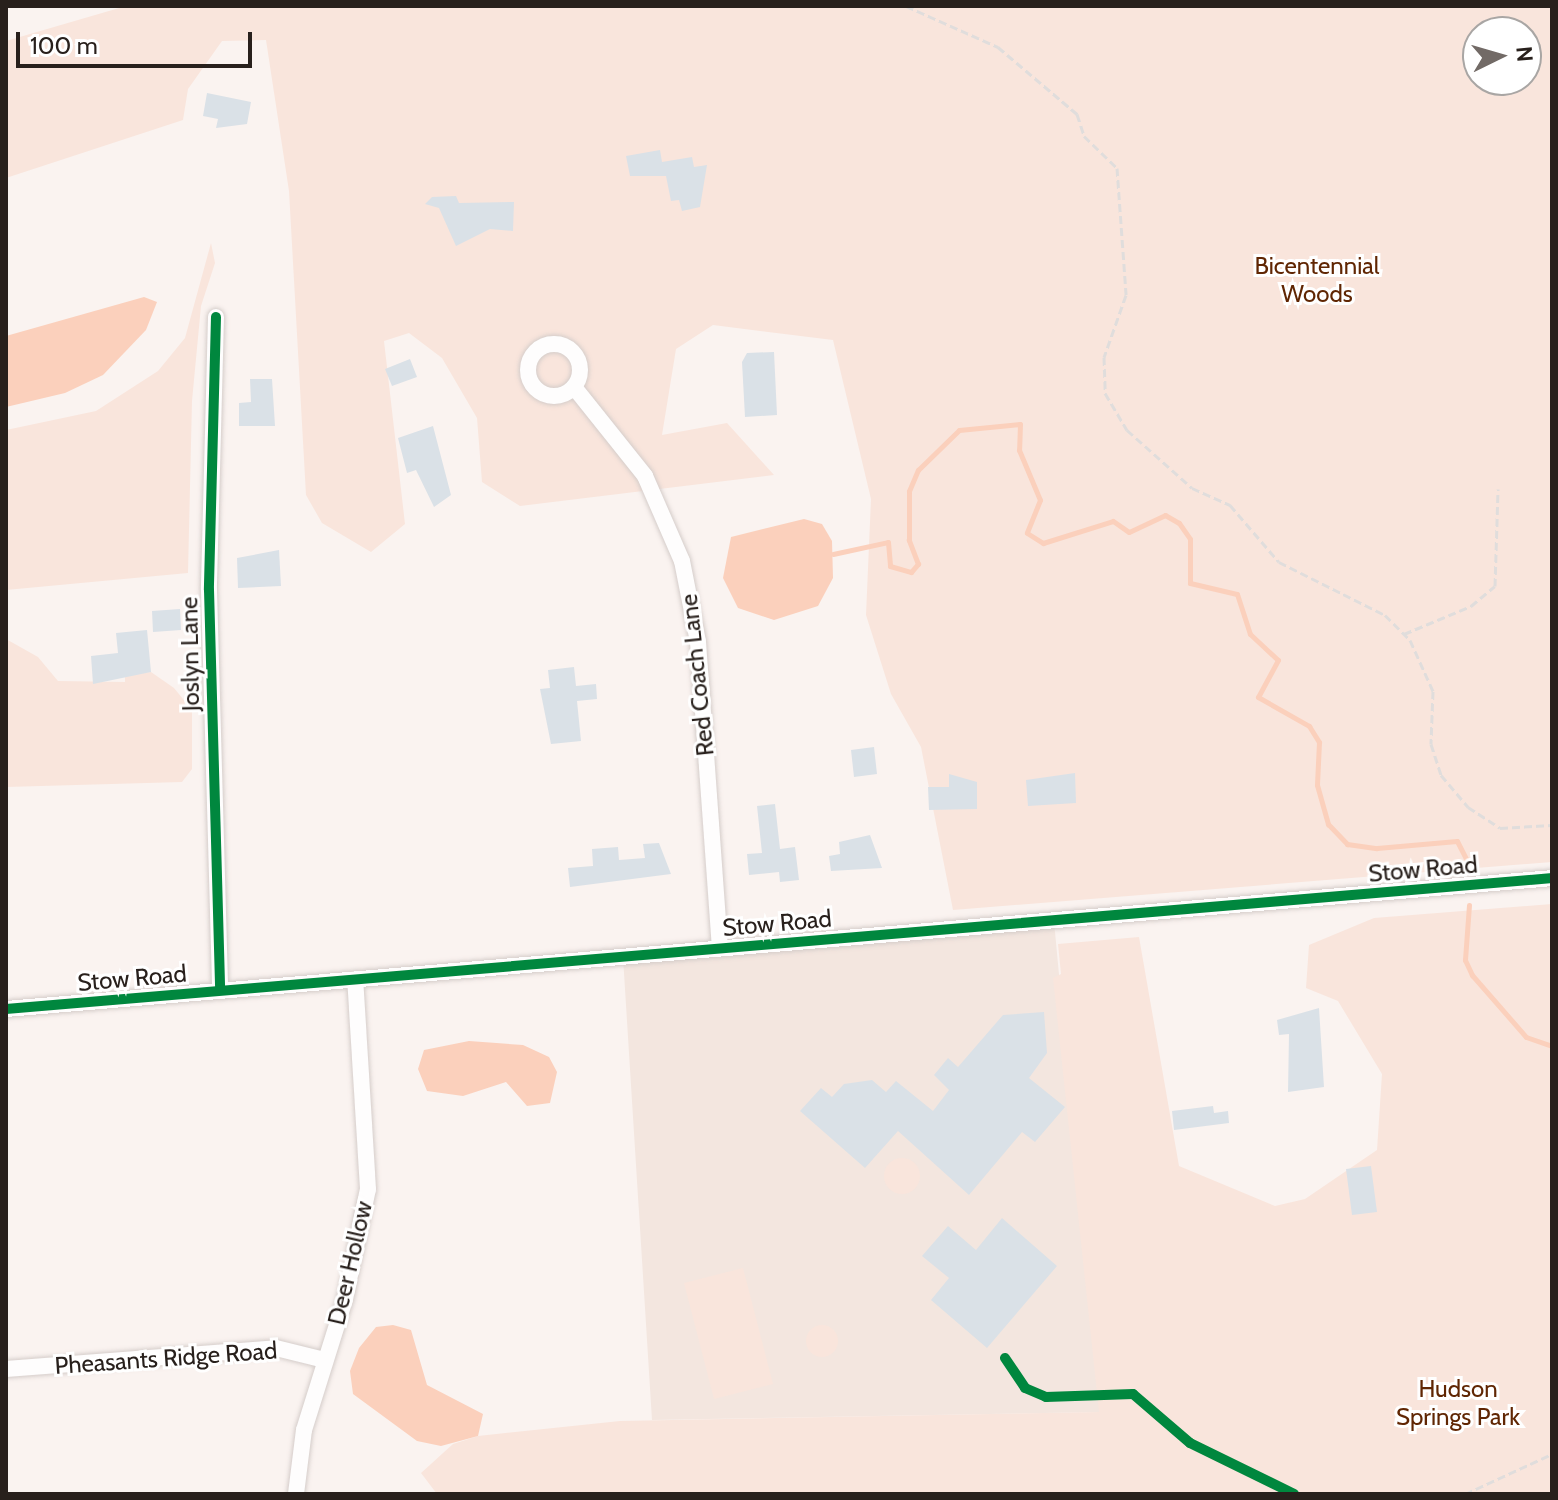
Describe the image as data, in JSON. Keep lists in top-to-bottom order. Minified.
{"streets":{"street":["Joslyn Lane","Red Coach Lane","Stow Road","Deer Hollow","Pheasants Ridge Road"]},"crossings":[["Joslyn Lane","Stow Road"],["Red Coach Lane","Stow Road"],["Stow Road","Deer Hollow"],["Deer Hollow","Pheasants Ridge Road"]],"parks":["Bicentennial Woods","Hudson Springs Park"],"scale_bar":"100 m","north":"right"}
